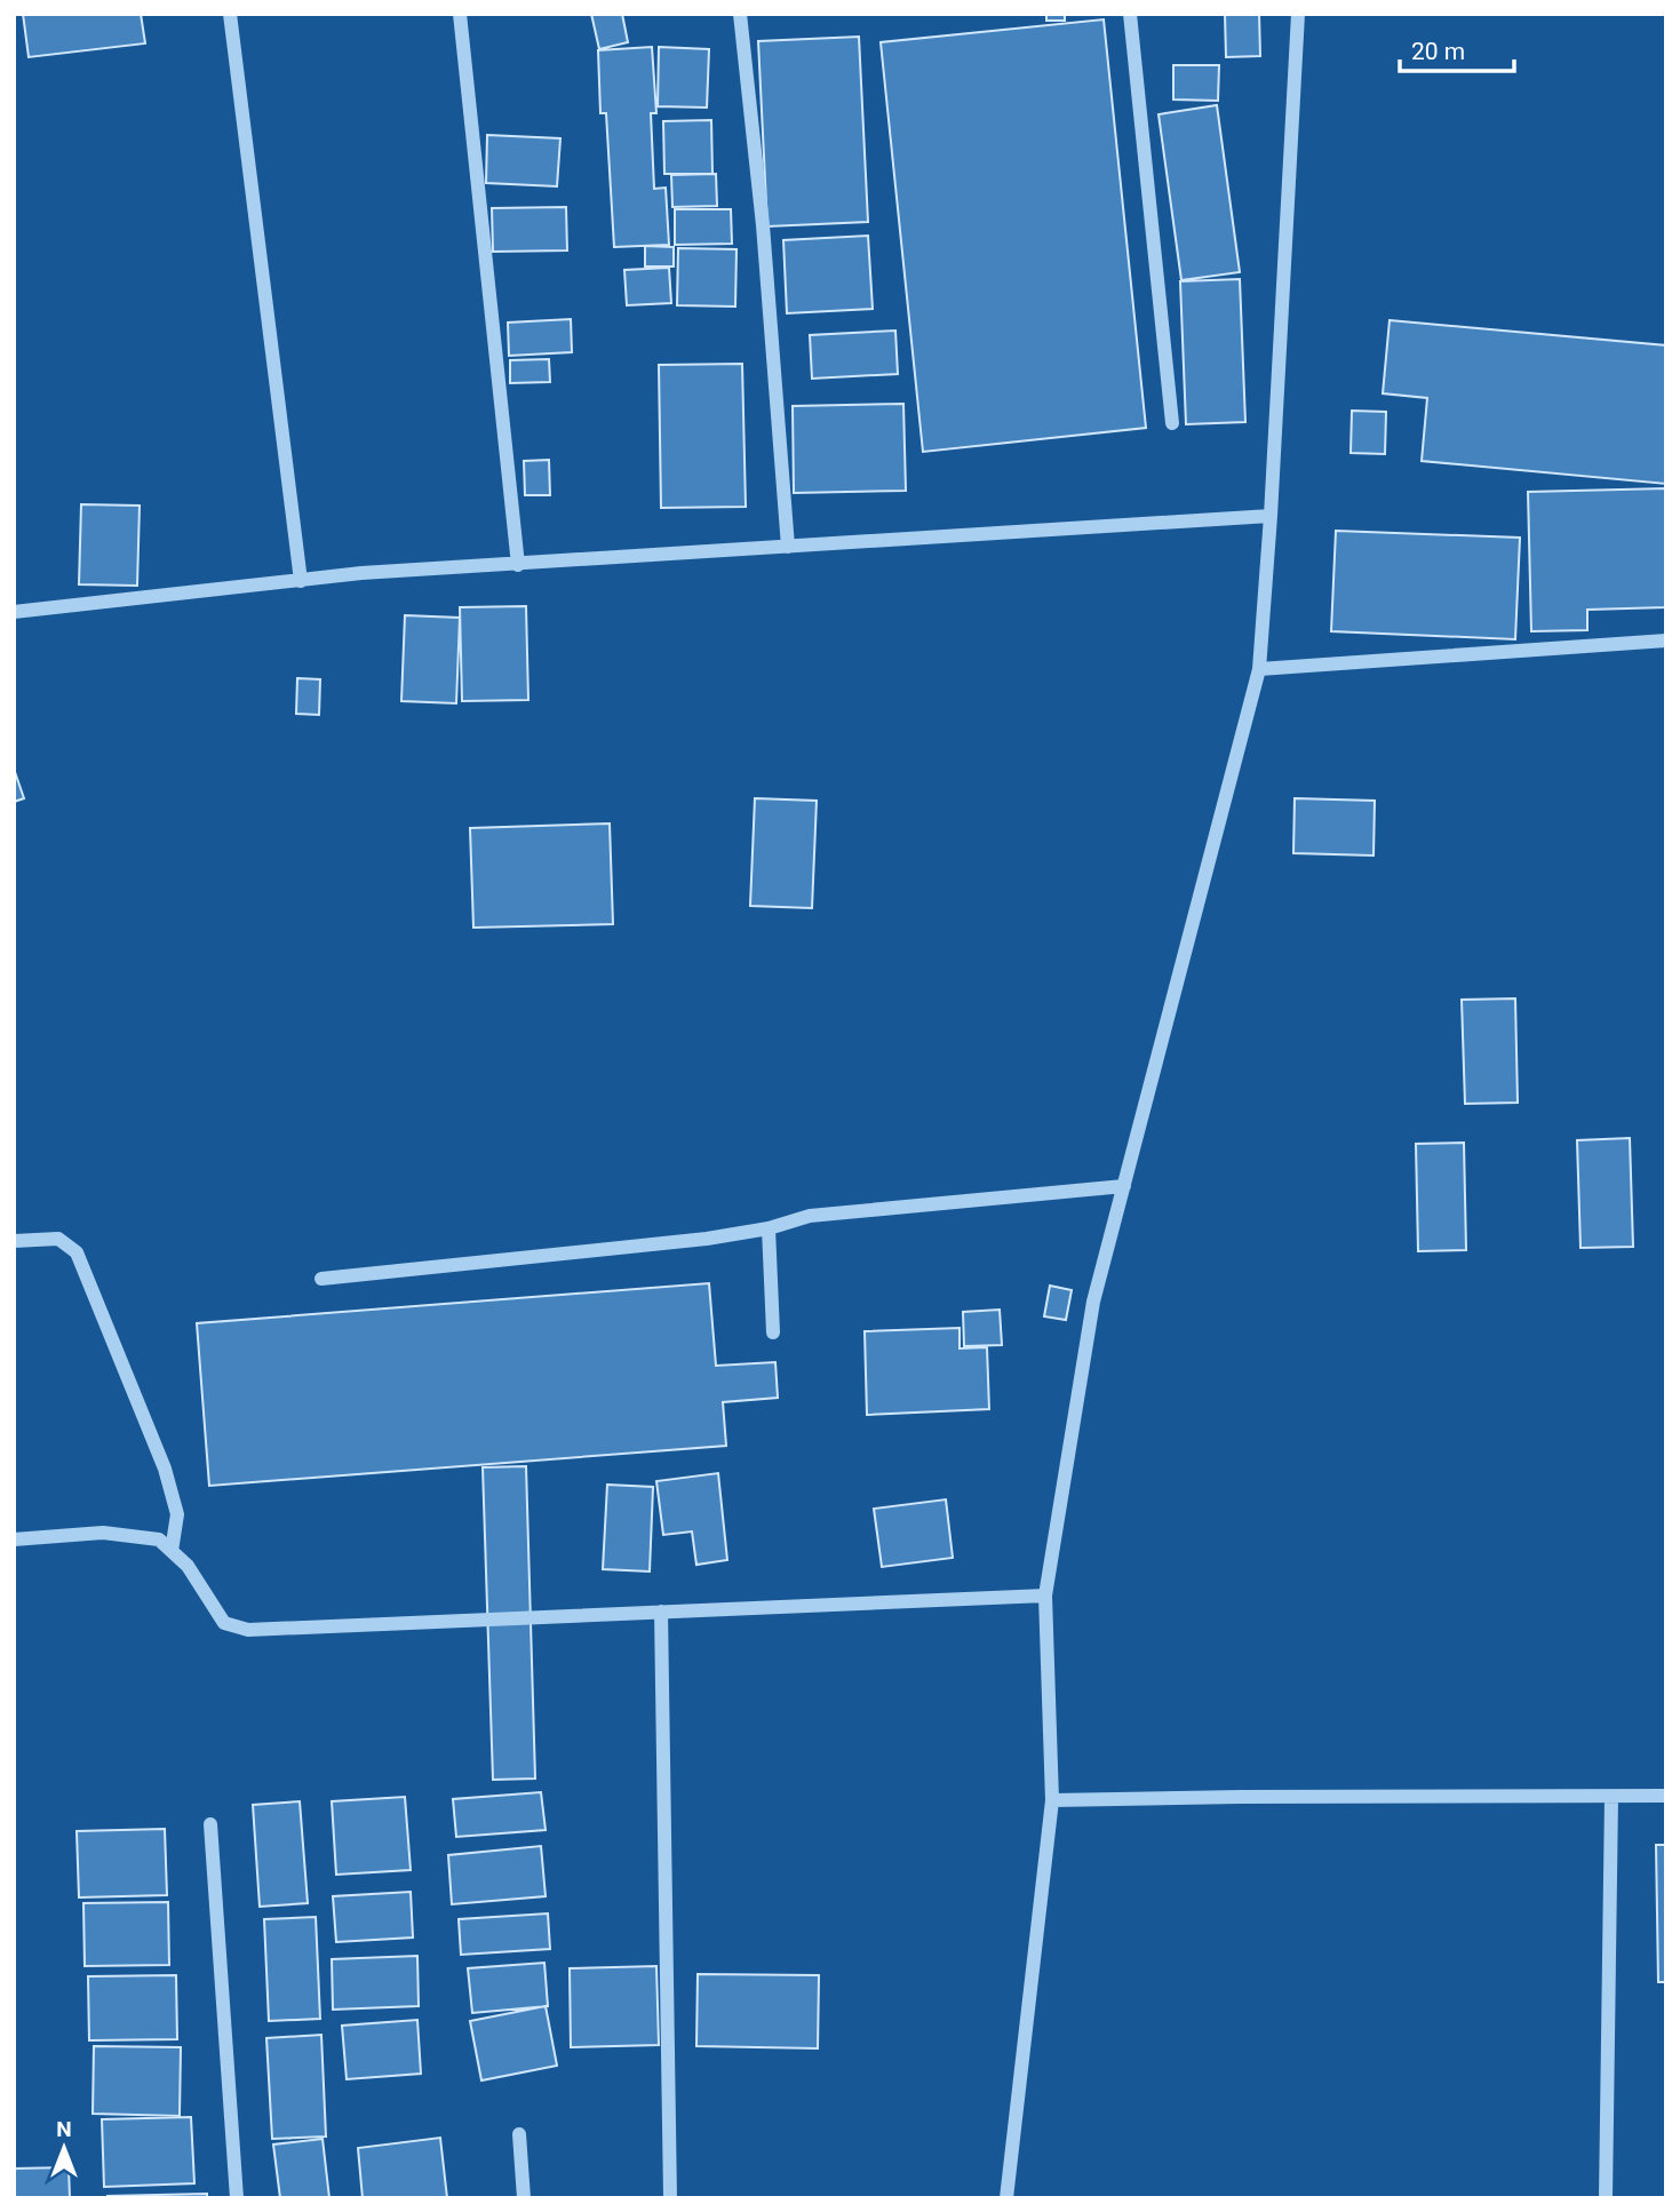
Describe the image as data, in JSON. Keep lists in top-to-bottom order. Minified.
{"scale_bar":"20 m","north":"top"}
